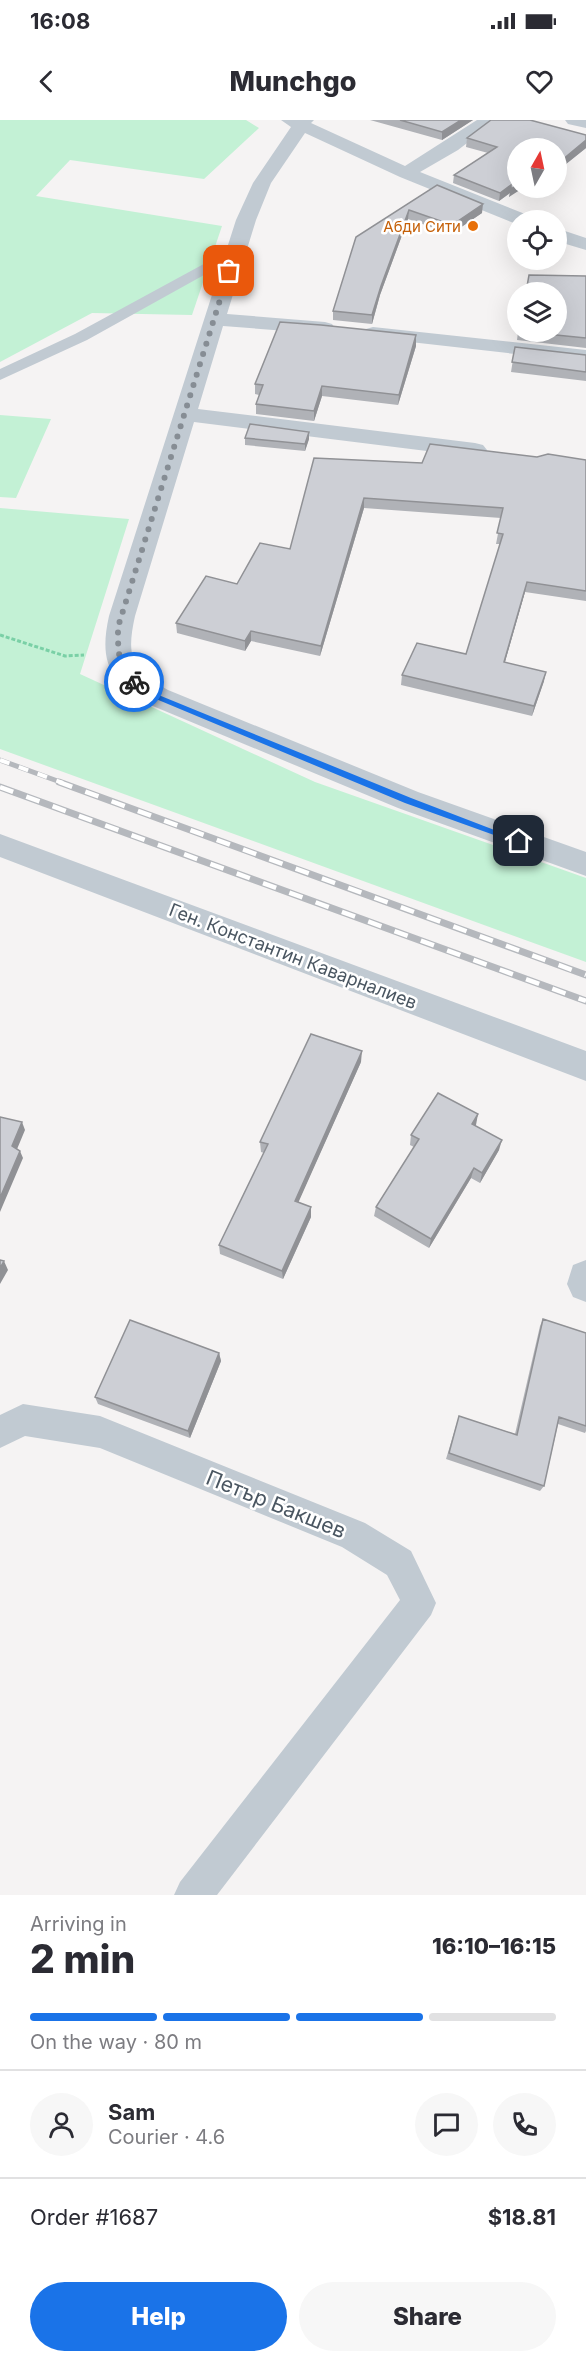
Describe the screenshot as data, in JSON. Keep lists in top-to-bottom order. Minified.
{"streets":{"street":["Ген. Константин Каварналиев"],"lane":["Петър Бакшев"]},"places":["Абди Сити"],"north":"top","page":{"status":"16:08","header":"Munchgo","heading":["2 min","Arriving in","16:10–16:15"],"panel":["Sam","Courier · 4.6","Order #1687","$18.81"],"bar":"On the way · 80 m","buttons":["Help","Share"]}}
